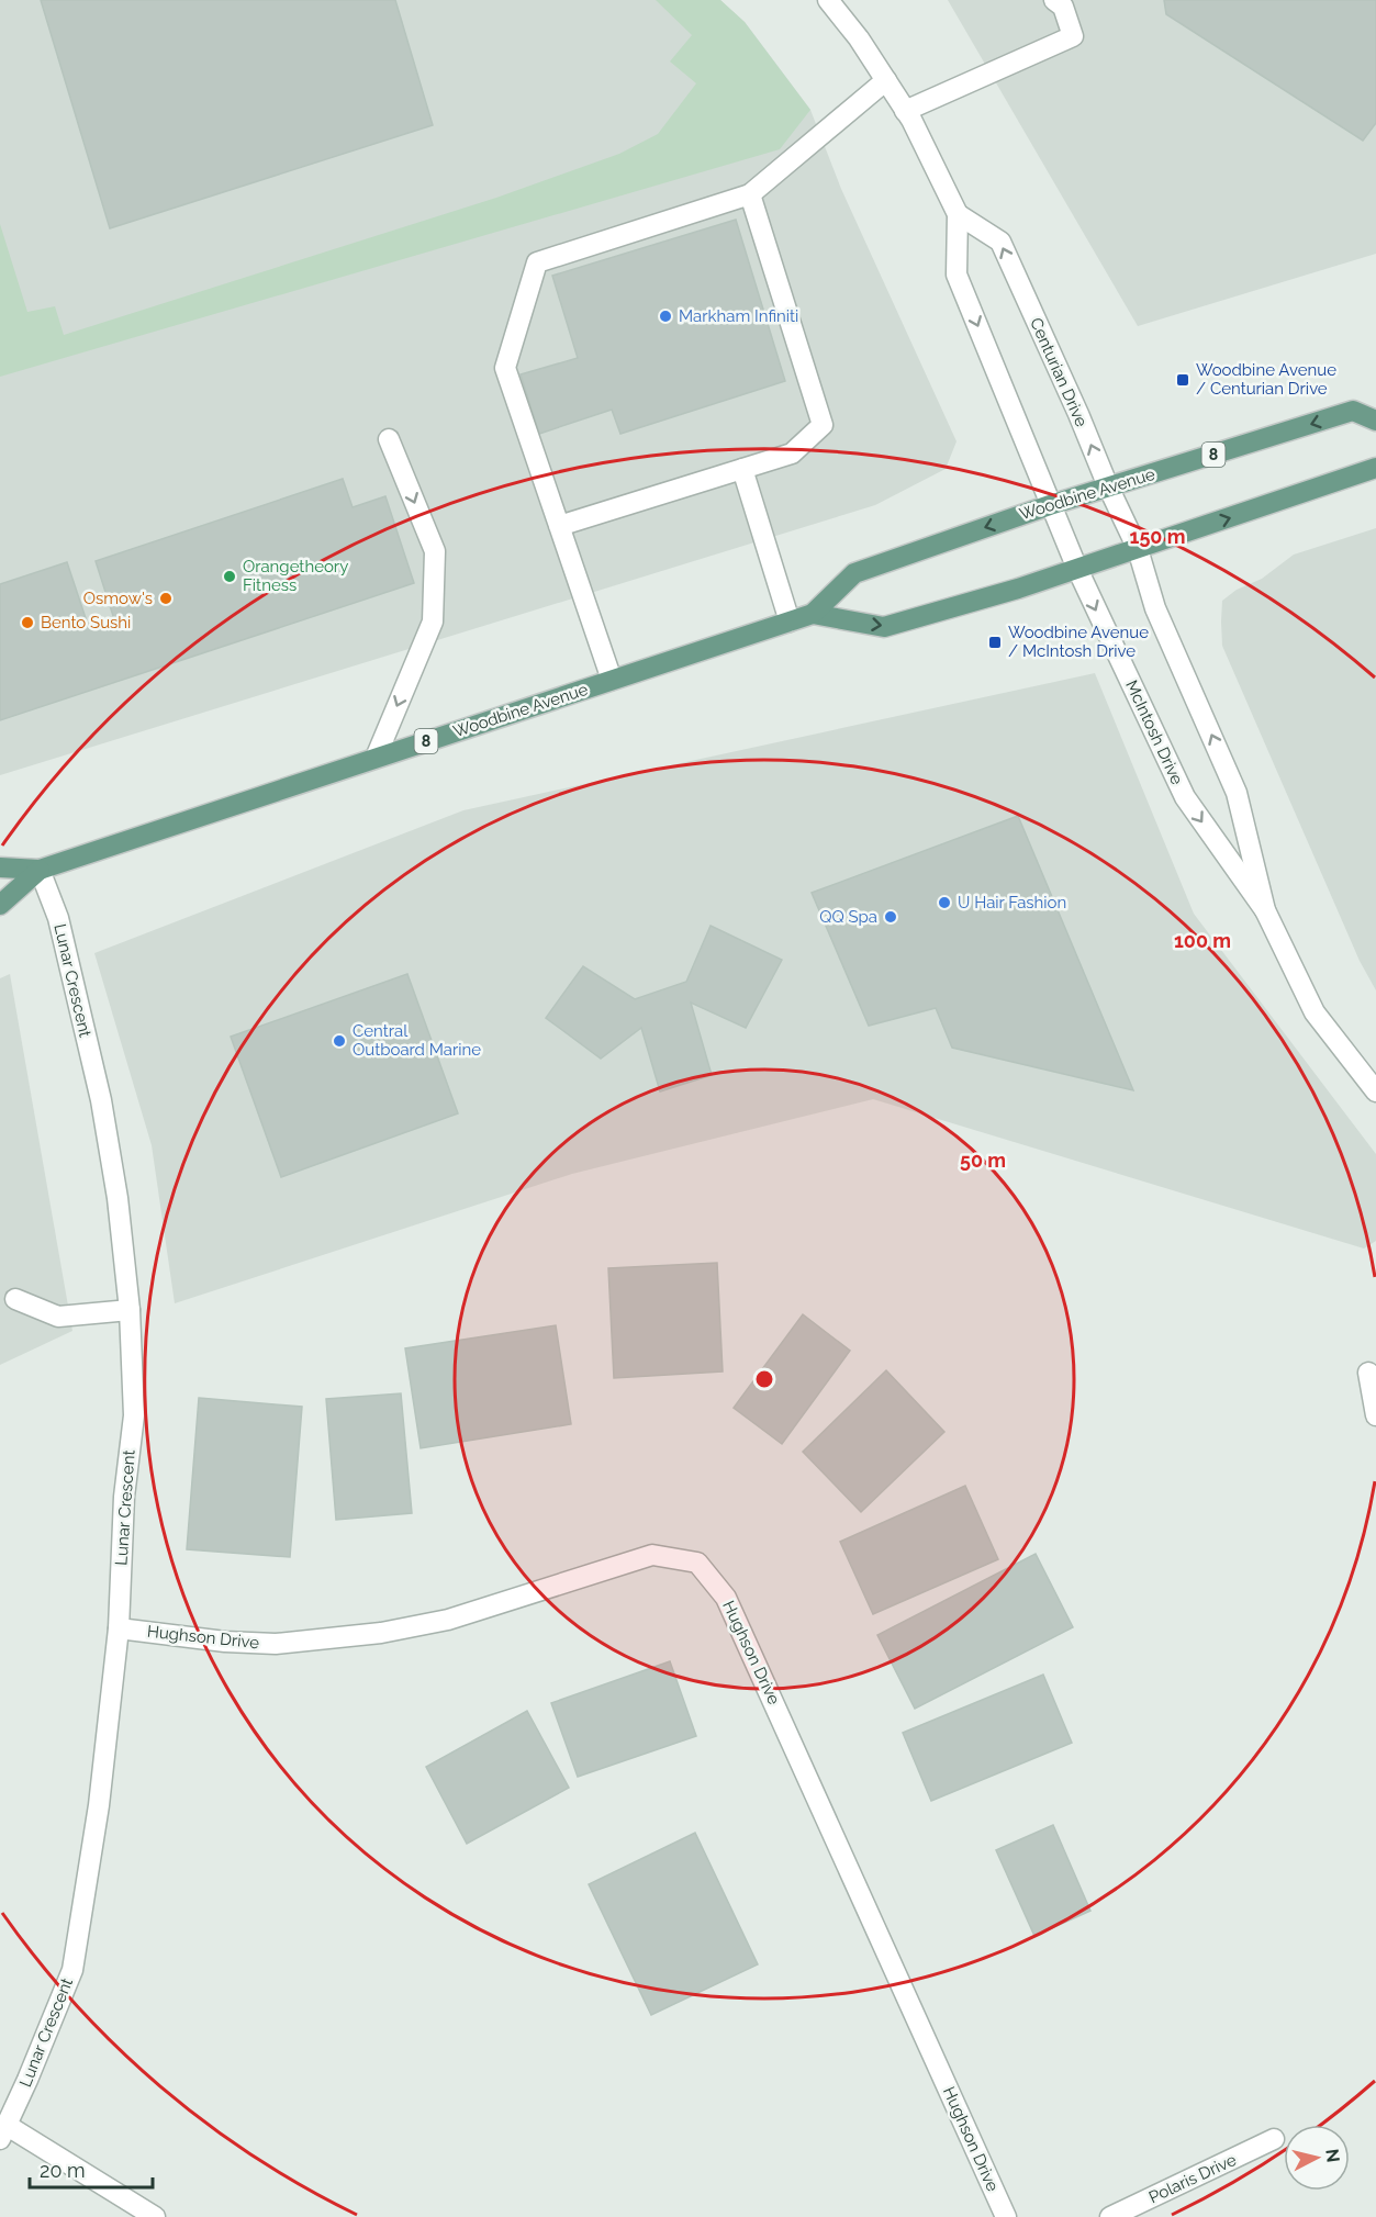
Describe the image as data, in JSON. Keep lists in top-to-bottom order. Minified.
{"streets":{"main road":["8","Woodbine Avenue"],"street":["Centurian Drive","McIntosh Drive","Lunar Crescent","Hughson Drive","Polaris Drive"]},"crossings":[["Centurian Drive","Woodbine Avenue"],["Centurian Drive","McIntosh Drive"],["Woodbine Avenue","McIntosh Drive"],["Woodbine Avenue","Lunar Crescent"],["Lunar Crescent","Hughson Drive"]],"places":{"other":["Markham Infiniti","Orangetheory Fitness","Osmow's","Bento Sushi","U Hair Fashion","QQ Spa","Central Outboard Marine"],"transit":["Woodbine Avenue / Centurian Drive","Woodbine Avenue / McIntosh Drive"]},"scale_bar":"20 m","north":"right","rings":["150 m","100 m","50 m"]}
